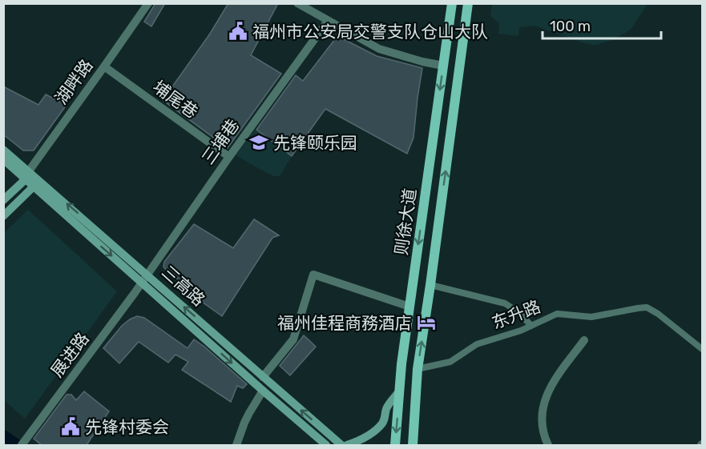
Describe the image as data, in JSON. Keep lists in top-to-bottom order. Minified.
{"streets":{"main road":["则徐大道","三高路"],"street":["湖畔路","埔尾巷","三埔巷","东升路","展进路"]},"crossings":[["湖畔路","埔尾巷"],["湖畔路","三高路"],["埔尾巷","三埔巷"],["三埔巷","三高路"],["三埔巷","展进路"],["则徐大道","东升路"],["三高路","展进路"]],"places":{"public building":["福州市公安局交警支队仓山大队","先锋村委会"],"school or university":["先锋颐乐园"],"hotel":["福州佳程商務酒店"]},"scale_bar":"100 m"}
